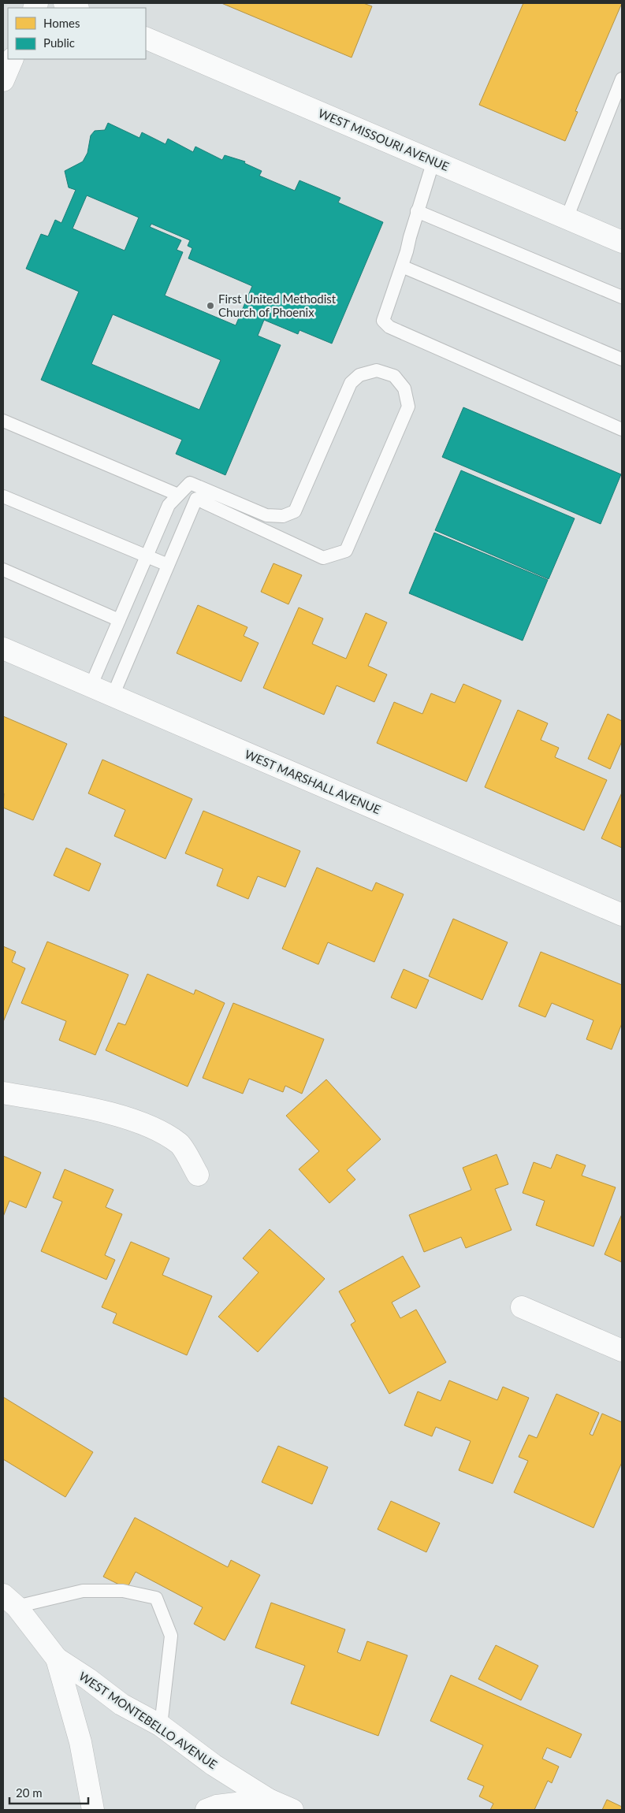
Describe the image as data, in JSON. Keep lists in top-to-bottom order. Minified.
{"streets":{"street":["WEST MISSOURI AVENUE","WEST MARSHALL AVENUE","WEST MONTEBELLO AVENUE"]},"places":["First United Methodist Church of Phoenix"],"legend":["Homes","Public"],"scale_bar":"20 m"}
